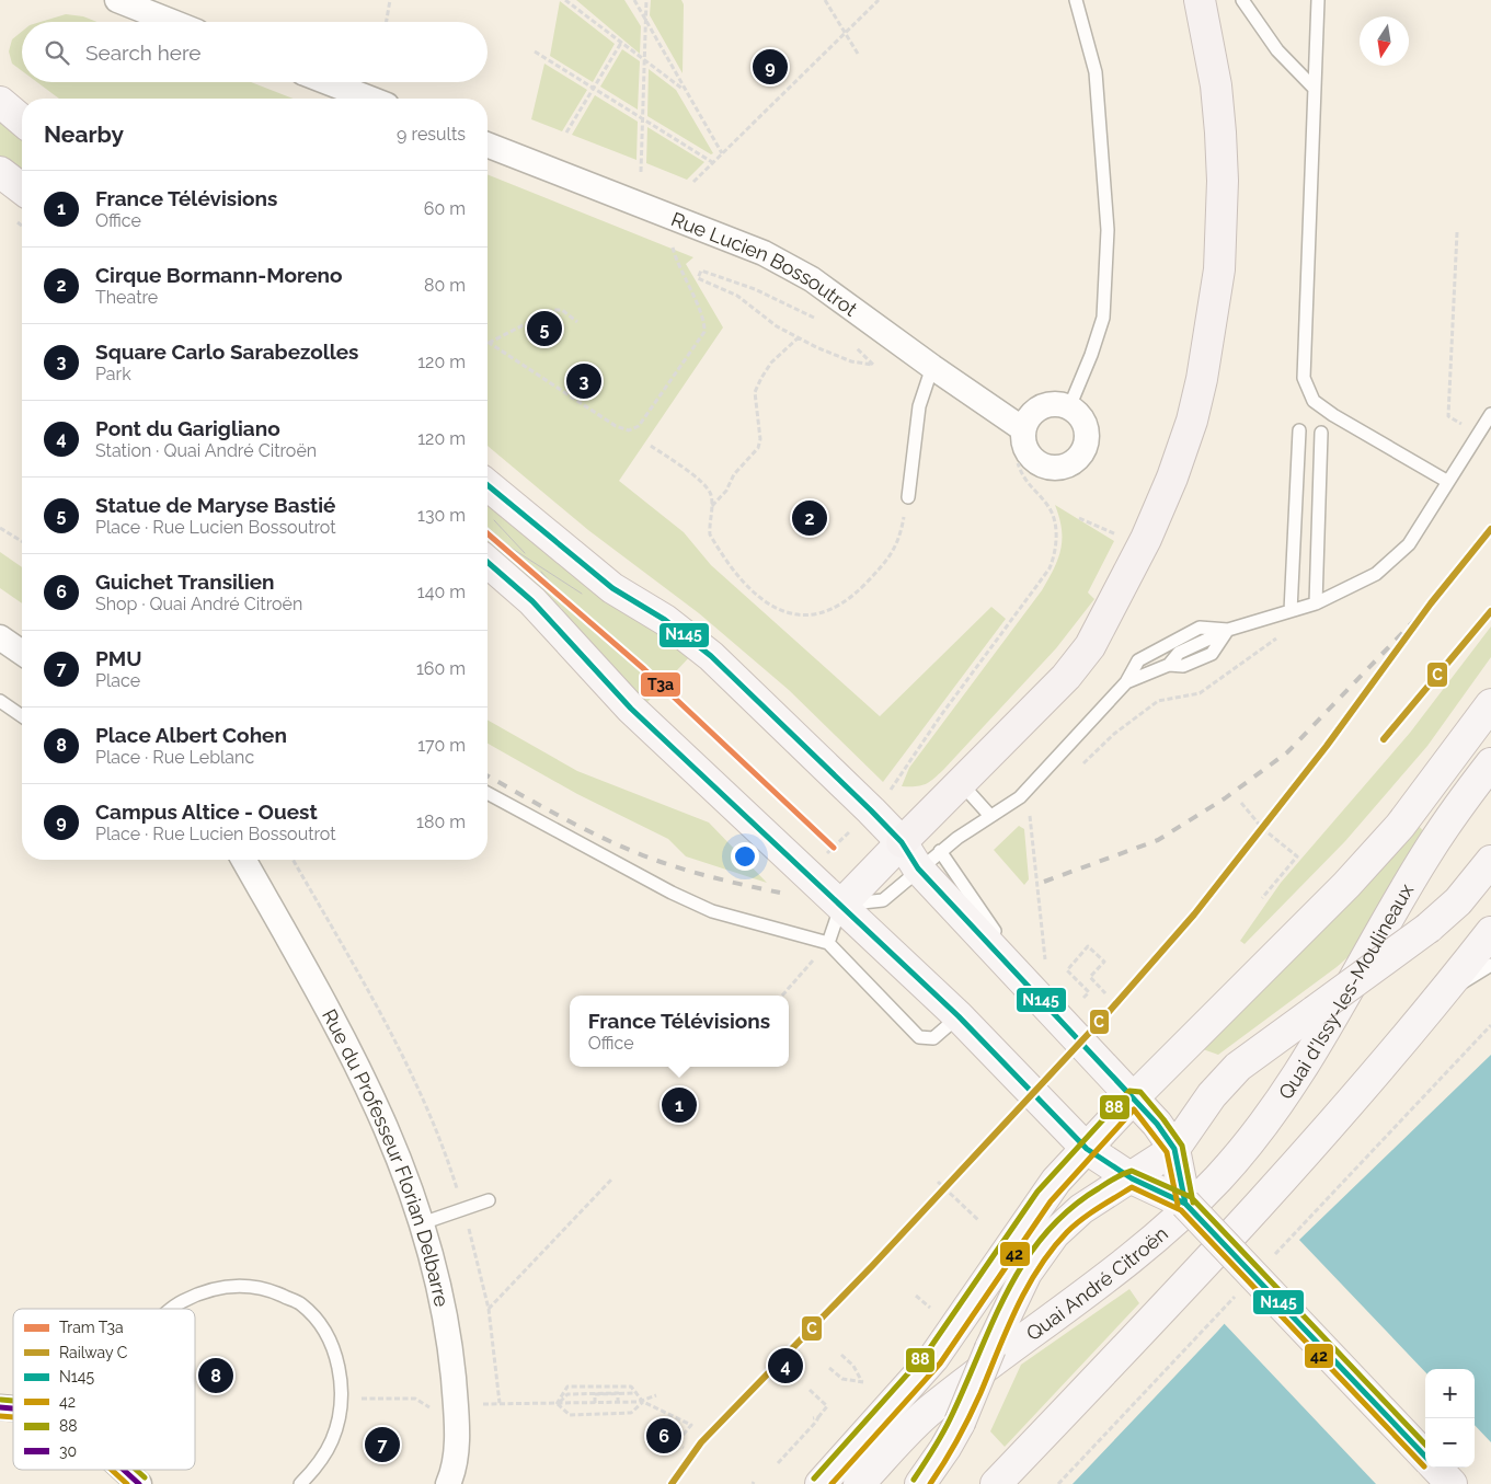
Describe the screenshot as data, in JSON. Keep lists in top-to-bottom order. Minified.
{"streets":{"main road":["Quai d'Issy-les-Moulineaux","Quai André Citroën"],"street":["Rue Lucien Bossoutrot","Rue du Professeur Florian Delbarre"]},"crossings":[["Quai d'Issy-les-Moulineaux","Quai André Citroën"]],"lines":["transit line N145","rail line C","tram line T3a","transit line 88","transit line 42","transit line 30"],"legend":["Tram T3a","Railway C","N145","42","88","30"],"north":"bottom","page":{"search":"Search here","pins":["9","5","3","2","1","4","8","6","7"],"heading":["Nearby","9 results"],"list":[{"mark":"1","name":"France Télévisions","note":"Office","value":"60 m"},{"mark":"2","name":"Cirque Bormann-Moreno","note":"Theatre","value":"80 m"},{"mark":"3","name":"Square Carlo Sarabezolles","note":"Park","value":"120 m"},{"mark":"4","name":"Pont du Garigliano","note":"Station · Quai André Citroën","value":"120 m"},{"mark":"5","name":"Statue de Maryse Bastié","note":"Place · Rue Lucien Bossoutrot","value":"130 m"},{"mark":"6","name":"Guichet Transilien","note":"Shop · Quai André Citroën","value":"140 m"},{"mark":"7","name":"PMU","note":"Place","value":"160 m"},{"mark":"8","name":"Place Albert Cohen","note":"Place · Rue Leblanc","value":"170 m"},{"mark":"9","name":"Campus Altice - Ouest","note":"Place · Rue Lucien Bossoutrot","value":"180 m"}],"popup":["France Télévisions","Office"],"map_buttons":["+","−"]}}
